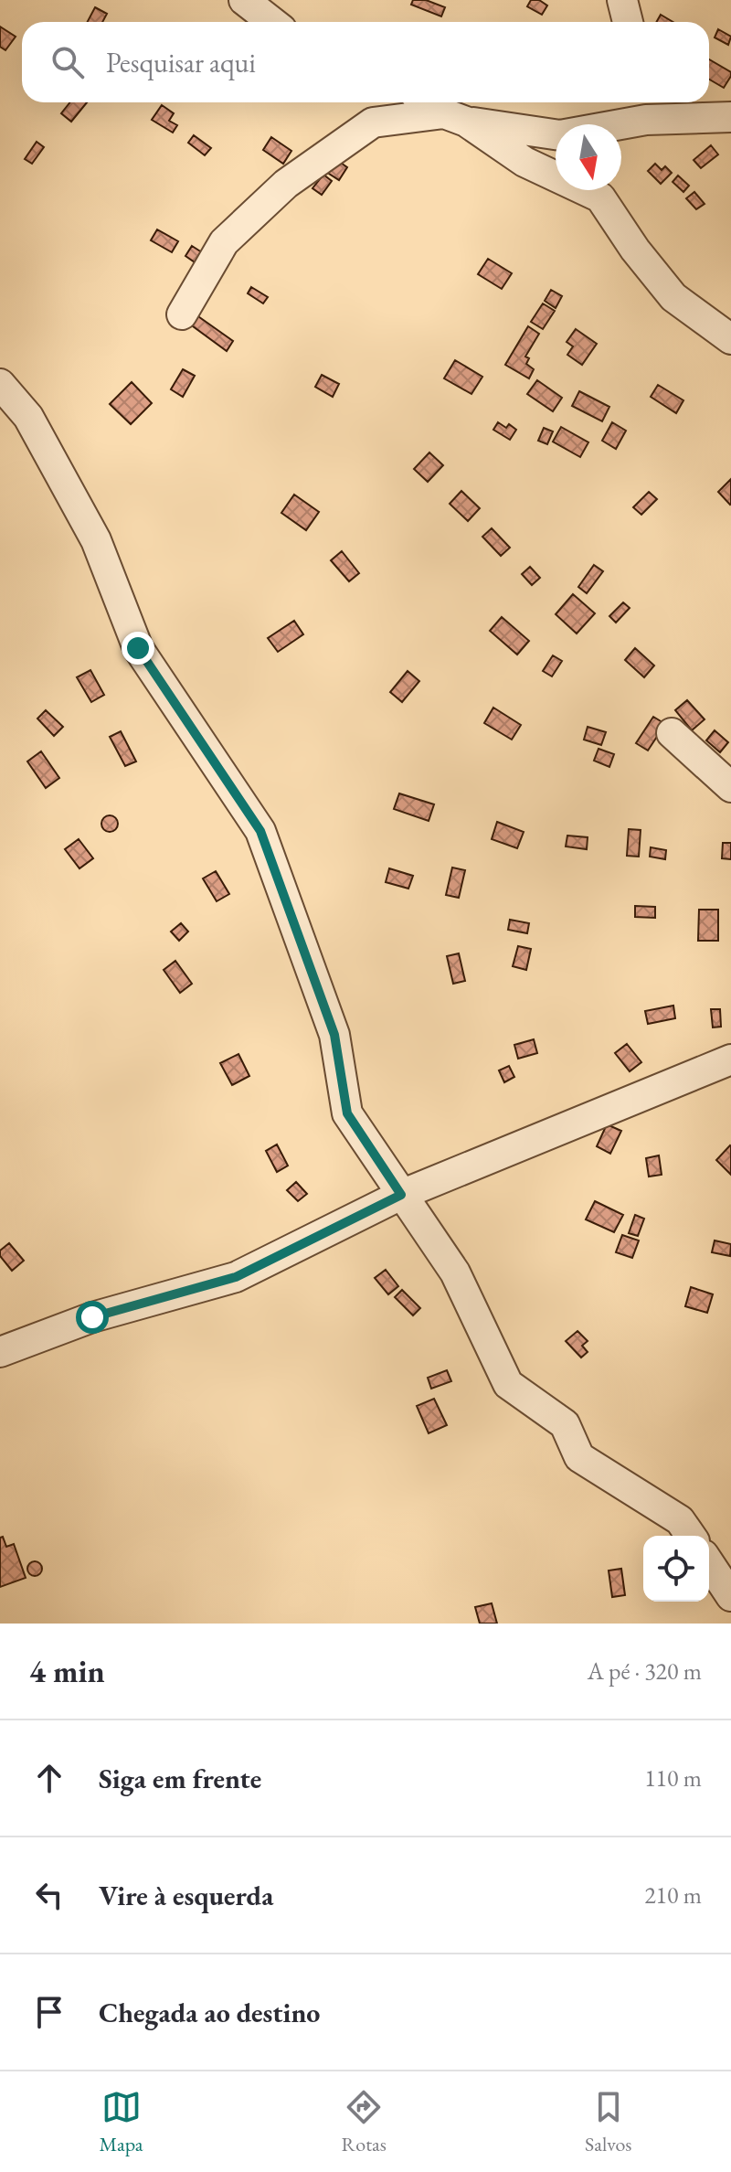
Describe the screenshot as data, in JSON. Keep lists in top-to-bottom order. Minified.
{"north":"bottom","page":{"search":"Pesquisar aqui","heading":["4 min","A pé · 320 m"],"list":[["Siga em frente","110 m"],["Vire à esquerda","210 m"],"Chegada ao destino"],"nav":["Mapa","Rotas","Salvos"]}}
